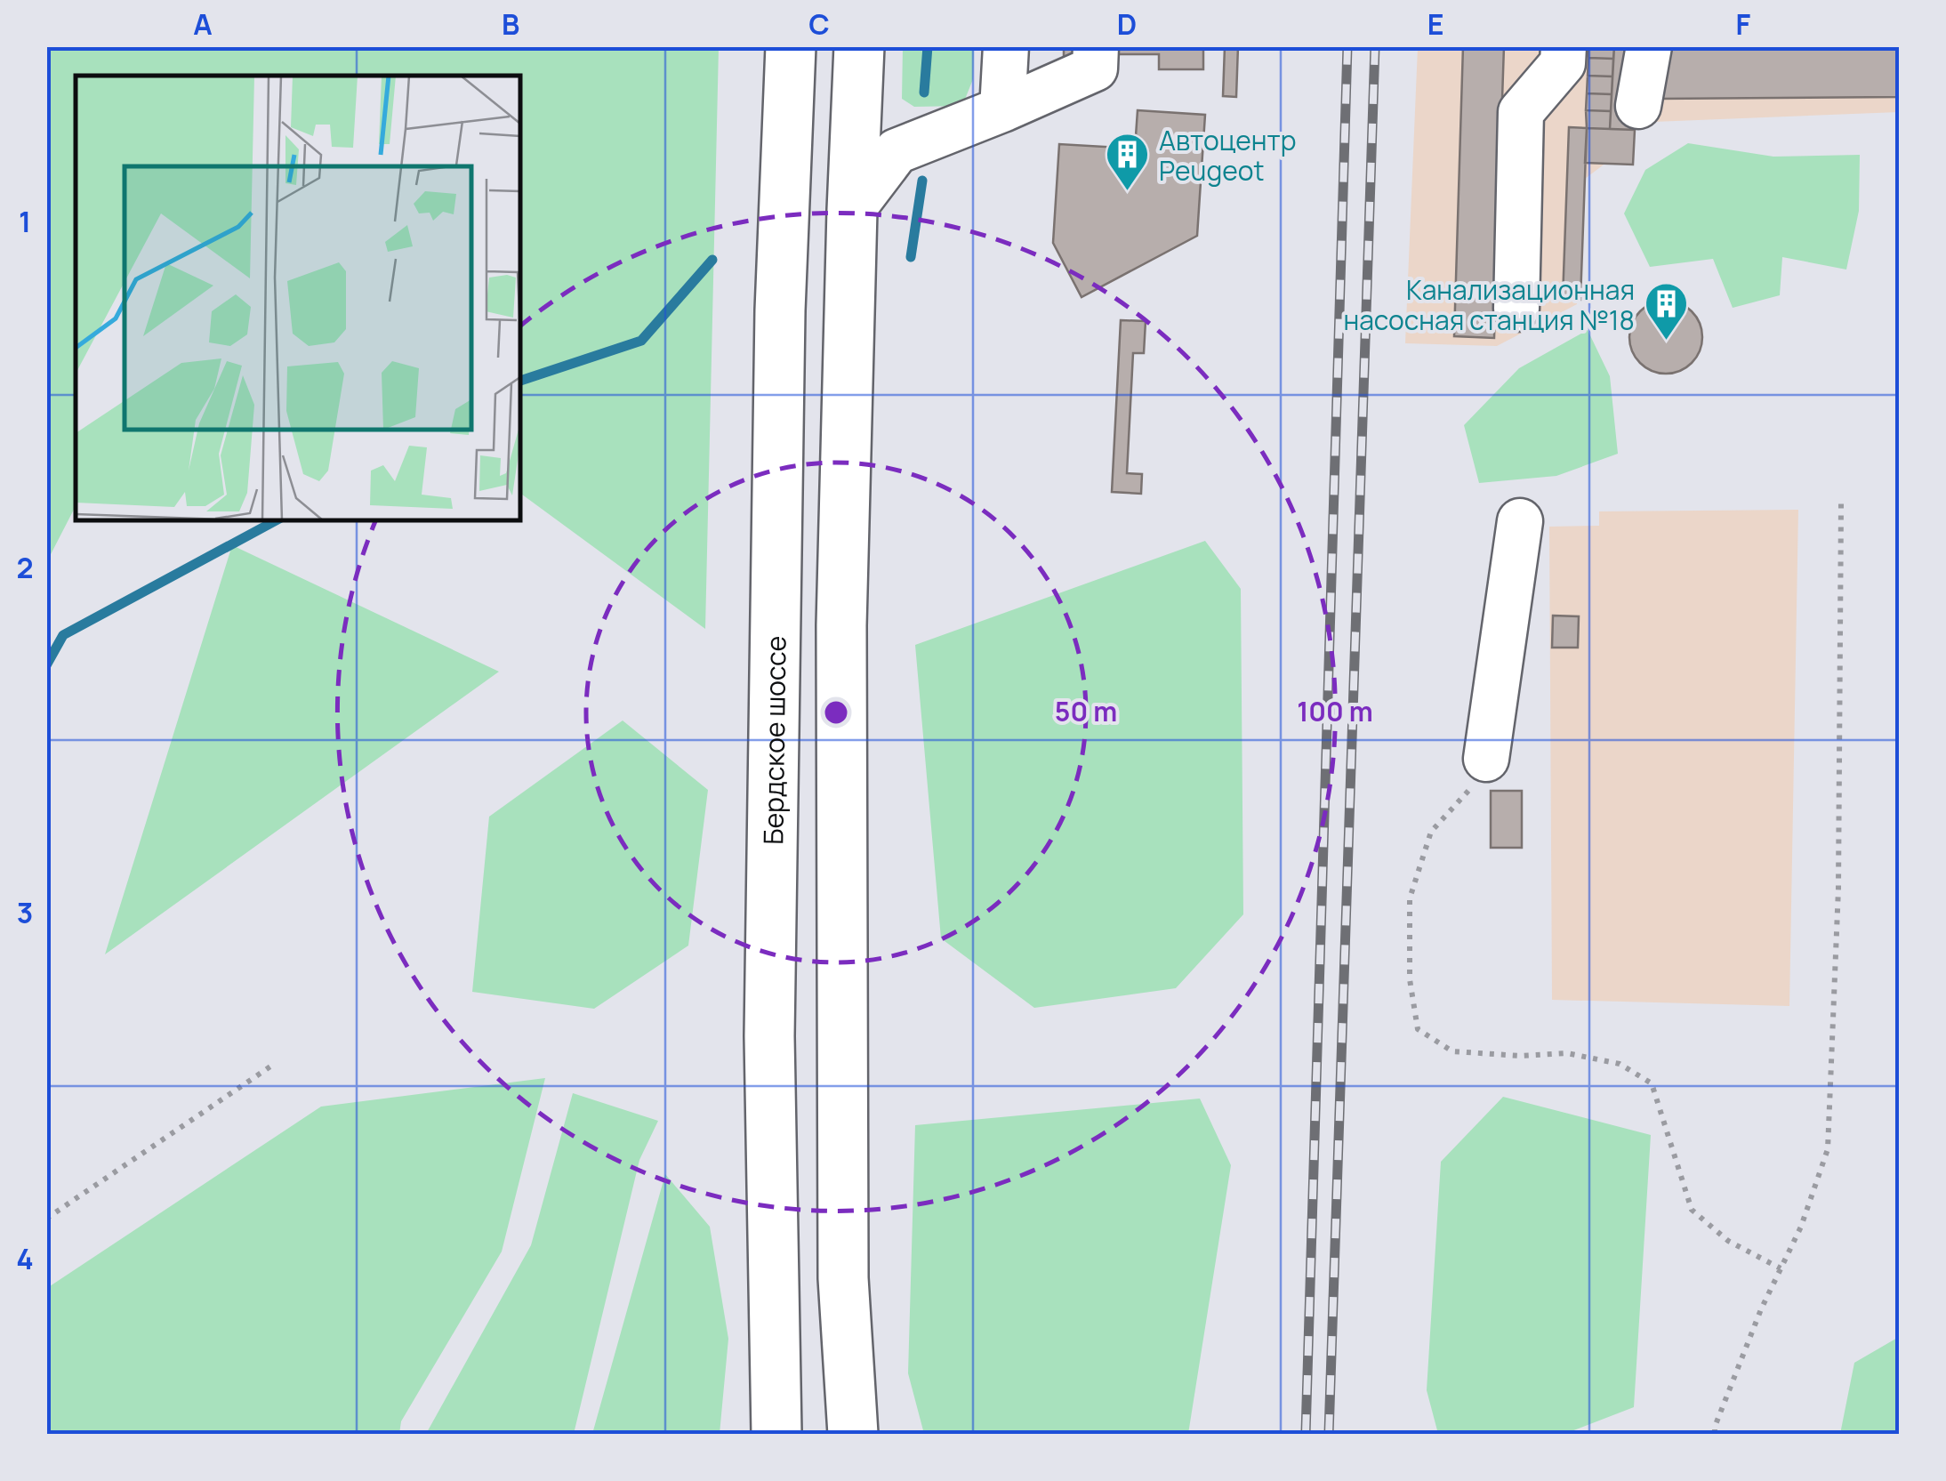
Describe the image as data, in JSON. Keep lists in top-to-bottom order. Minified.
{"streets":{"highway":["Бердское шоссе"]},"places":{"building":["Автоцентр Peugeot","Канализационная насосная станция №18"]},"grid":{"columns":["A","B","C","D","E","F"],"rows":["1","2","3","4"]},"rings":["50 m","100 m"]}
